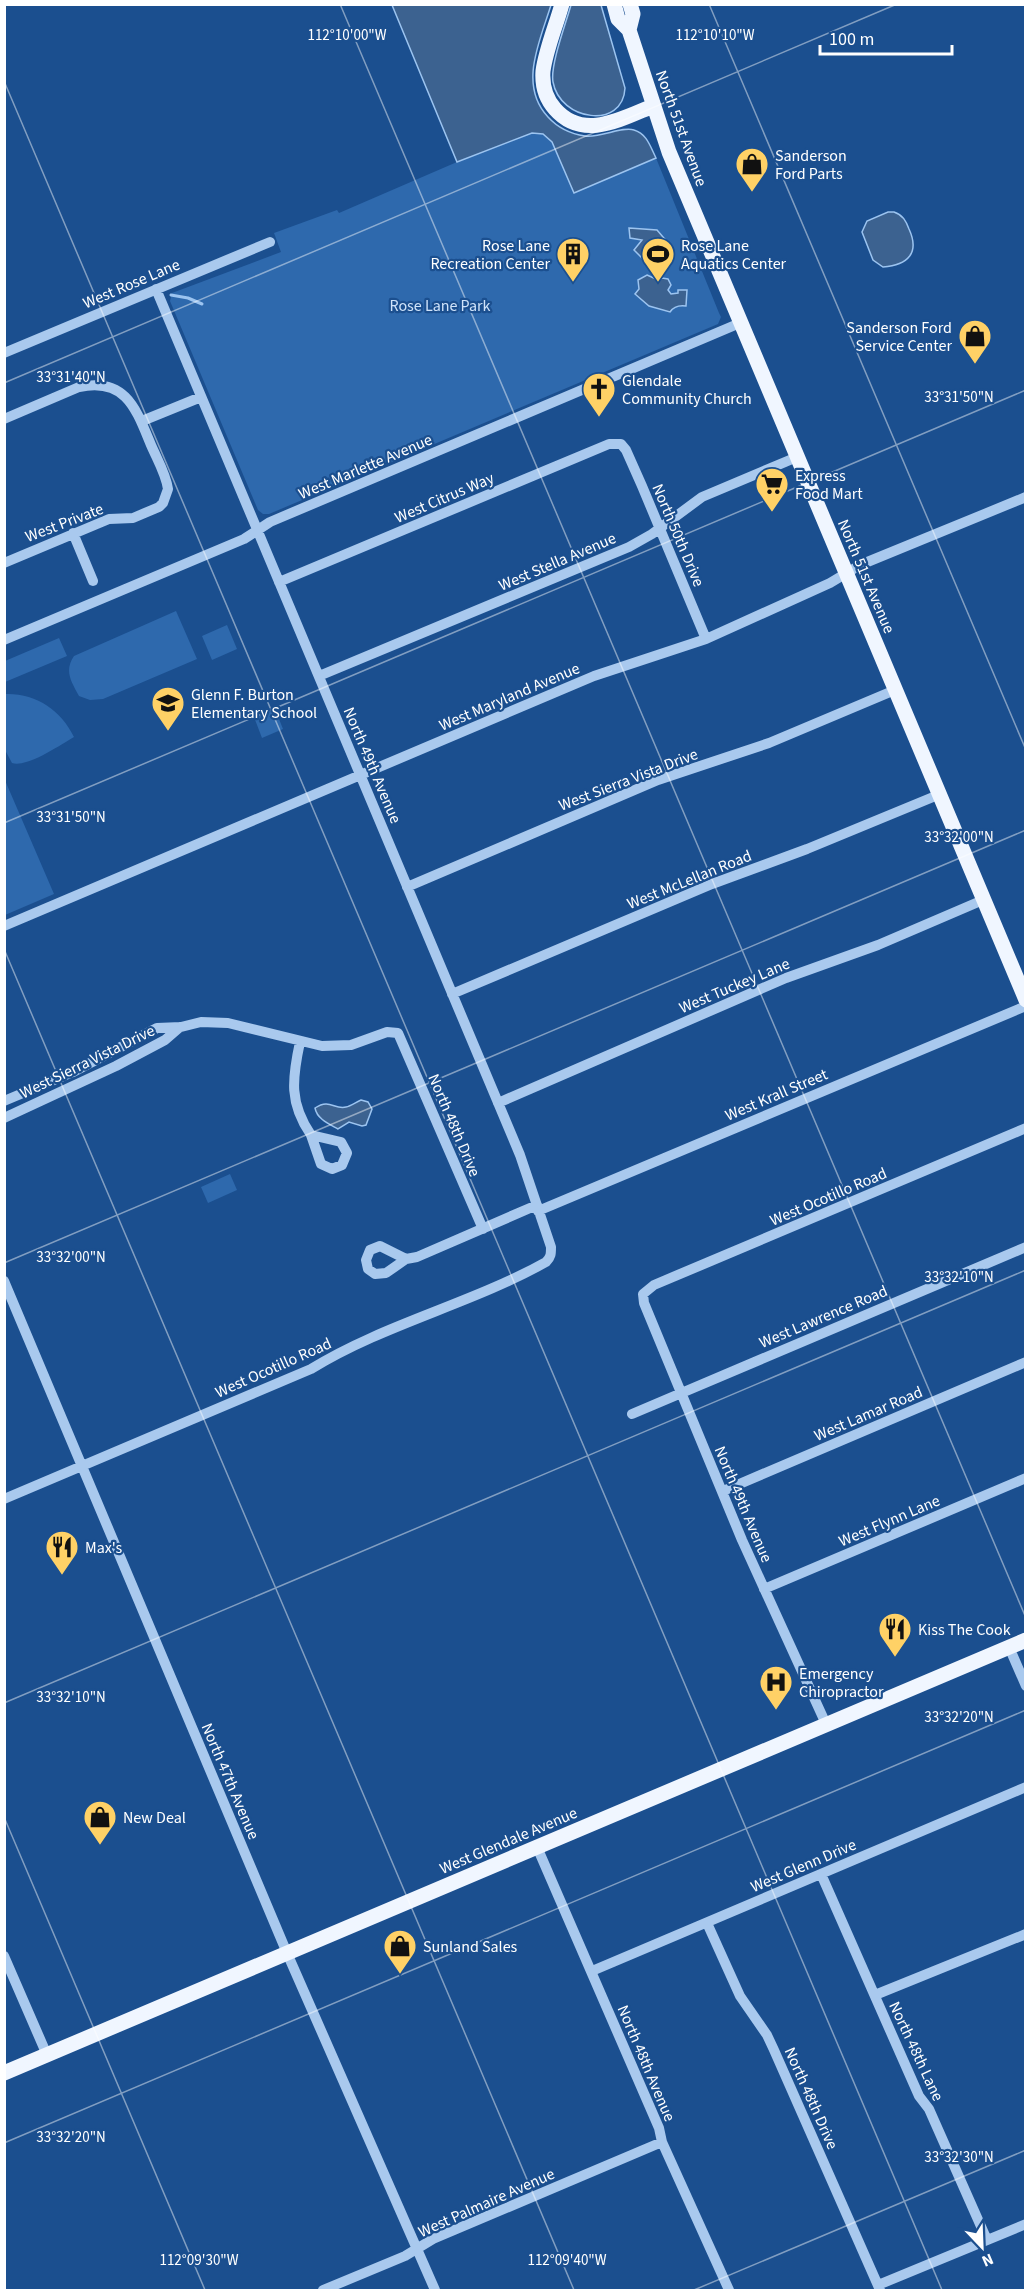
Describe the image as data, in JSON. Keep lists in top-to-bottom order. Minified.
{"streets":{"main road":["North 51st Avenue","West Glendale Avenue"],"street":["West Rose Lane","West Marlette Avenue","West Citrus Way","West Private","North 50th Drive","West Stella Avenue","West Maryland Avenue","North 49th Avenue","West Sierra Vista Drive","West McLellan Road","West Tuckey Lane","West Krall Street","North 48th Drive","West Ocotillo Road","West Lawrence Road","West Lamar Road","West Flynn Lane","North 47th Avenue","West Glenn Drive","North 48th Lane","North 48th Avenue","West Palmaire Avenue"]},"crossings":[["North 51st Avenue","West Marlette Avenue"],["North 51st Avenue","West Stella Avenue"],["North 51st Avenue","West Maryland Avenue"],["North 51st Avenue","West Sierra Vista Drive"],["North 51st Avenue","West McLellan Road"],["North 51st Avenue","West Tuckey Lane"],["West Rose Lane","North 49th Avenue"],["West Marlette Avenue","North 49th Avenue"],["West Citrus Way","North 50th Drive"],["West Citrus Way","North 49th Avenue"],["North 50th Drive","West Stella Avenue"],["North 50th Drive","West Maryland Avenue"],["West Stella Avenue","North 49th Avenue"],["West Maryland Avenue","North 49th Avenue"],["North 49th Avenue","West Sierra Vista Drive"],["North 49th Avenue","West McLellan Road"],["North 49th Avenue","West Tuckey Lane"],["North 49th Avenue","West Krall Street"],["North 49th Avenue","West Ocotillo Road"],["North 49th Avenue","West Lawrence Road"],["North 49th Avenue","West Lamar Road"],["North 49th Avenue","West Flynn Lane"],["North 49th Avenue","West Glendale Avenue"],["West Sierra Vista Drive","North 48th Drive"],["West Krall Street","North 48th Drive"],["North 48th Drive","West Glenn Drive"],["West Ocotillo Road","North 47th Avenue"],["North 47th Avenue","West Glendale Avenue"],["North 47th Avenue","West Palmaire Avenue"],["West Glendale Avenue","North 48th Avenue"],["West Glenn Drive","North 48th Lane"],["West Glenn Drive","North 48th Avenue"],["North 48th Avenue","West Palmaire Avenue"]],"parks":["Rose Lane Park"],"places":{"shop":["Sanderson Ford Parts","Sanderson Ford Service Center","New Deal","Sunland Sales"],"building":["Rose Lane Recreation Center"],"sports":["Rose Lane Aquatics Center"],"church":["Glendale Community Church"],"supermarket":["Express Food Mart"],"school or university":["Glenn F. Burton Elementary School"],"restaurant":["Max's","Kiss The Cook"],"hospital":["Emergency Chiropractor"]},"scale_bar":"100 m","north":"bottom right","coordinates":["112°10'00\"W","112°10'10\"W","33°31'40\"N","33°31'50\"N","33°32'00\"N","33°32'10\"N","33°32'20\"N","33°32'30\"N","112°09'30\"W","112°09'40\"W"]}
